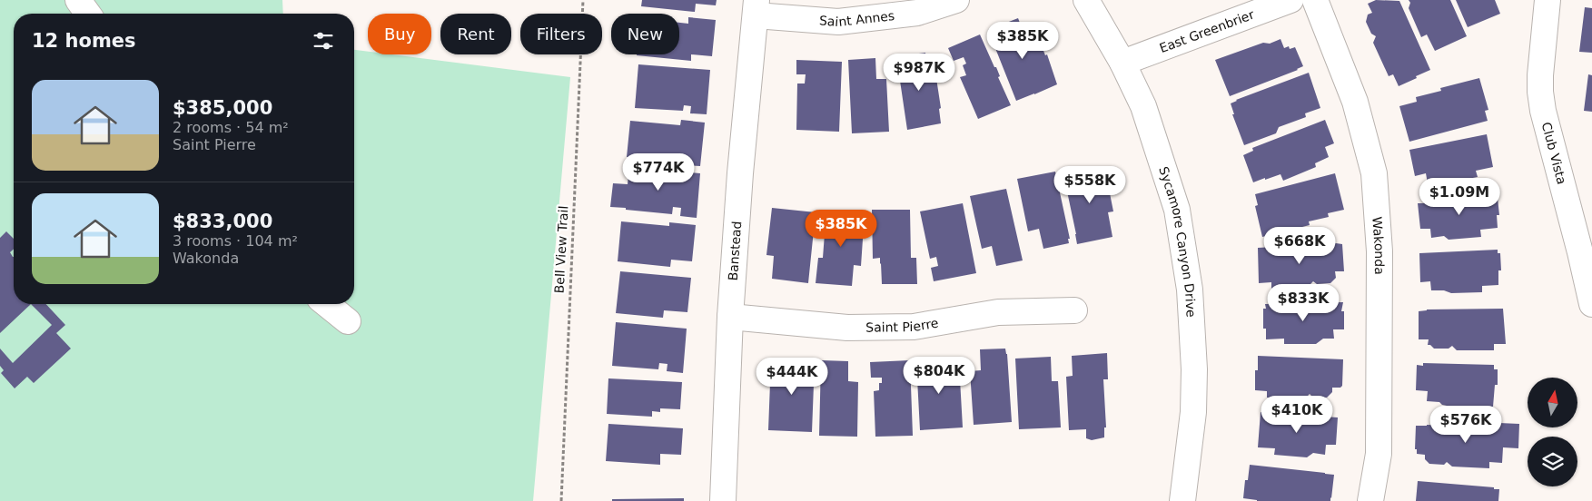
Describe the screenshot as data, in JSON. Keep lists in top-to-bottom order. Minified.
{"streets":{"street":["Saint Annes","East Greenbrier","Club Vista","Sycamore Canyon Drive","Wakonda","Banstead","Saint Pierre"],"path":["Bell View Trail"]},"crossings":[["Saint Annes","Banstead"],["East Greenbrier","Sycamore Canyon Drive"],["Banstead","Saint Pierre"]],"north":"top","page":{"chip":["Buy","Rent","Filters","New"],"heading":"12 homes","price":["$385K","$987K","$774K","$558K","$1.09M","$385K","$668K","$833K","$804K","$444K","$410K","$576K"],"list":[{"name":"$385,000","note":"2 rooms · 54 m² · Saint Pierre"},{"name":"$833,000","note":"3 rooms · 104 m² · Wakonda"}]}}
